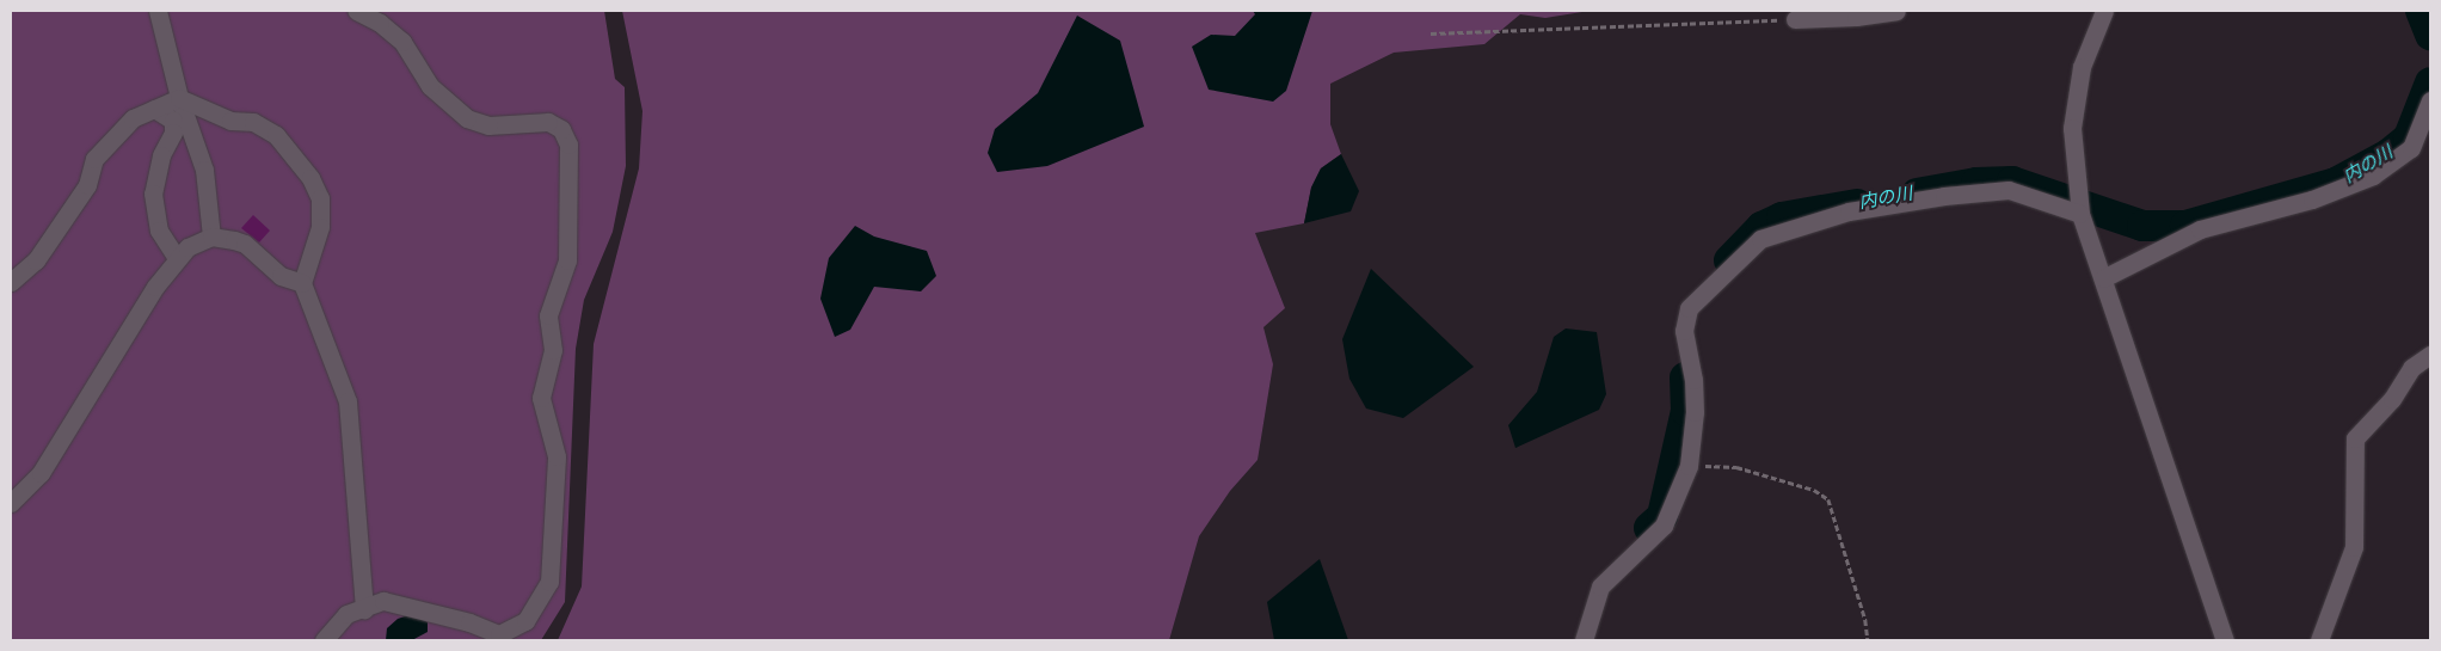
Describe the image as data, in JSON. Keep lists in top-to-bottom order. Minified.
{"water":["内の川"]}
